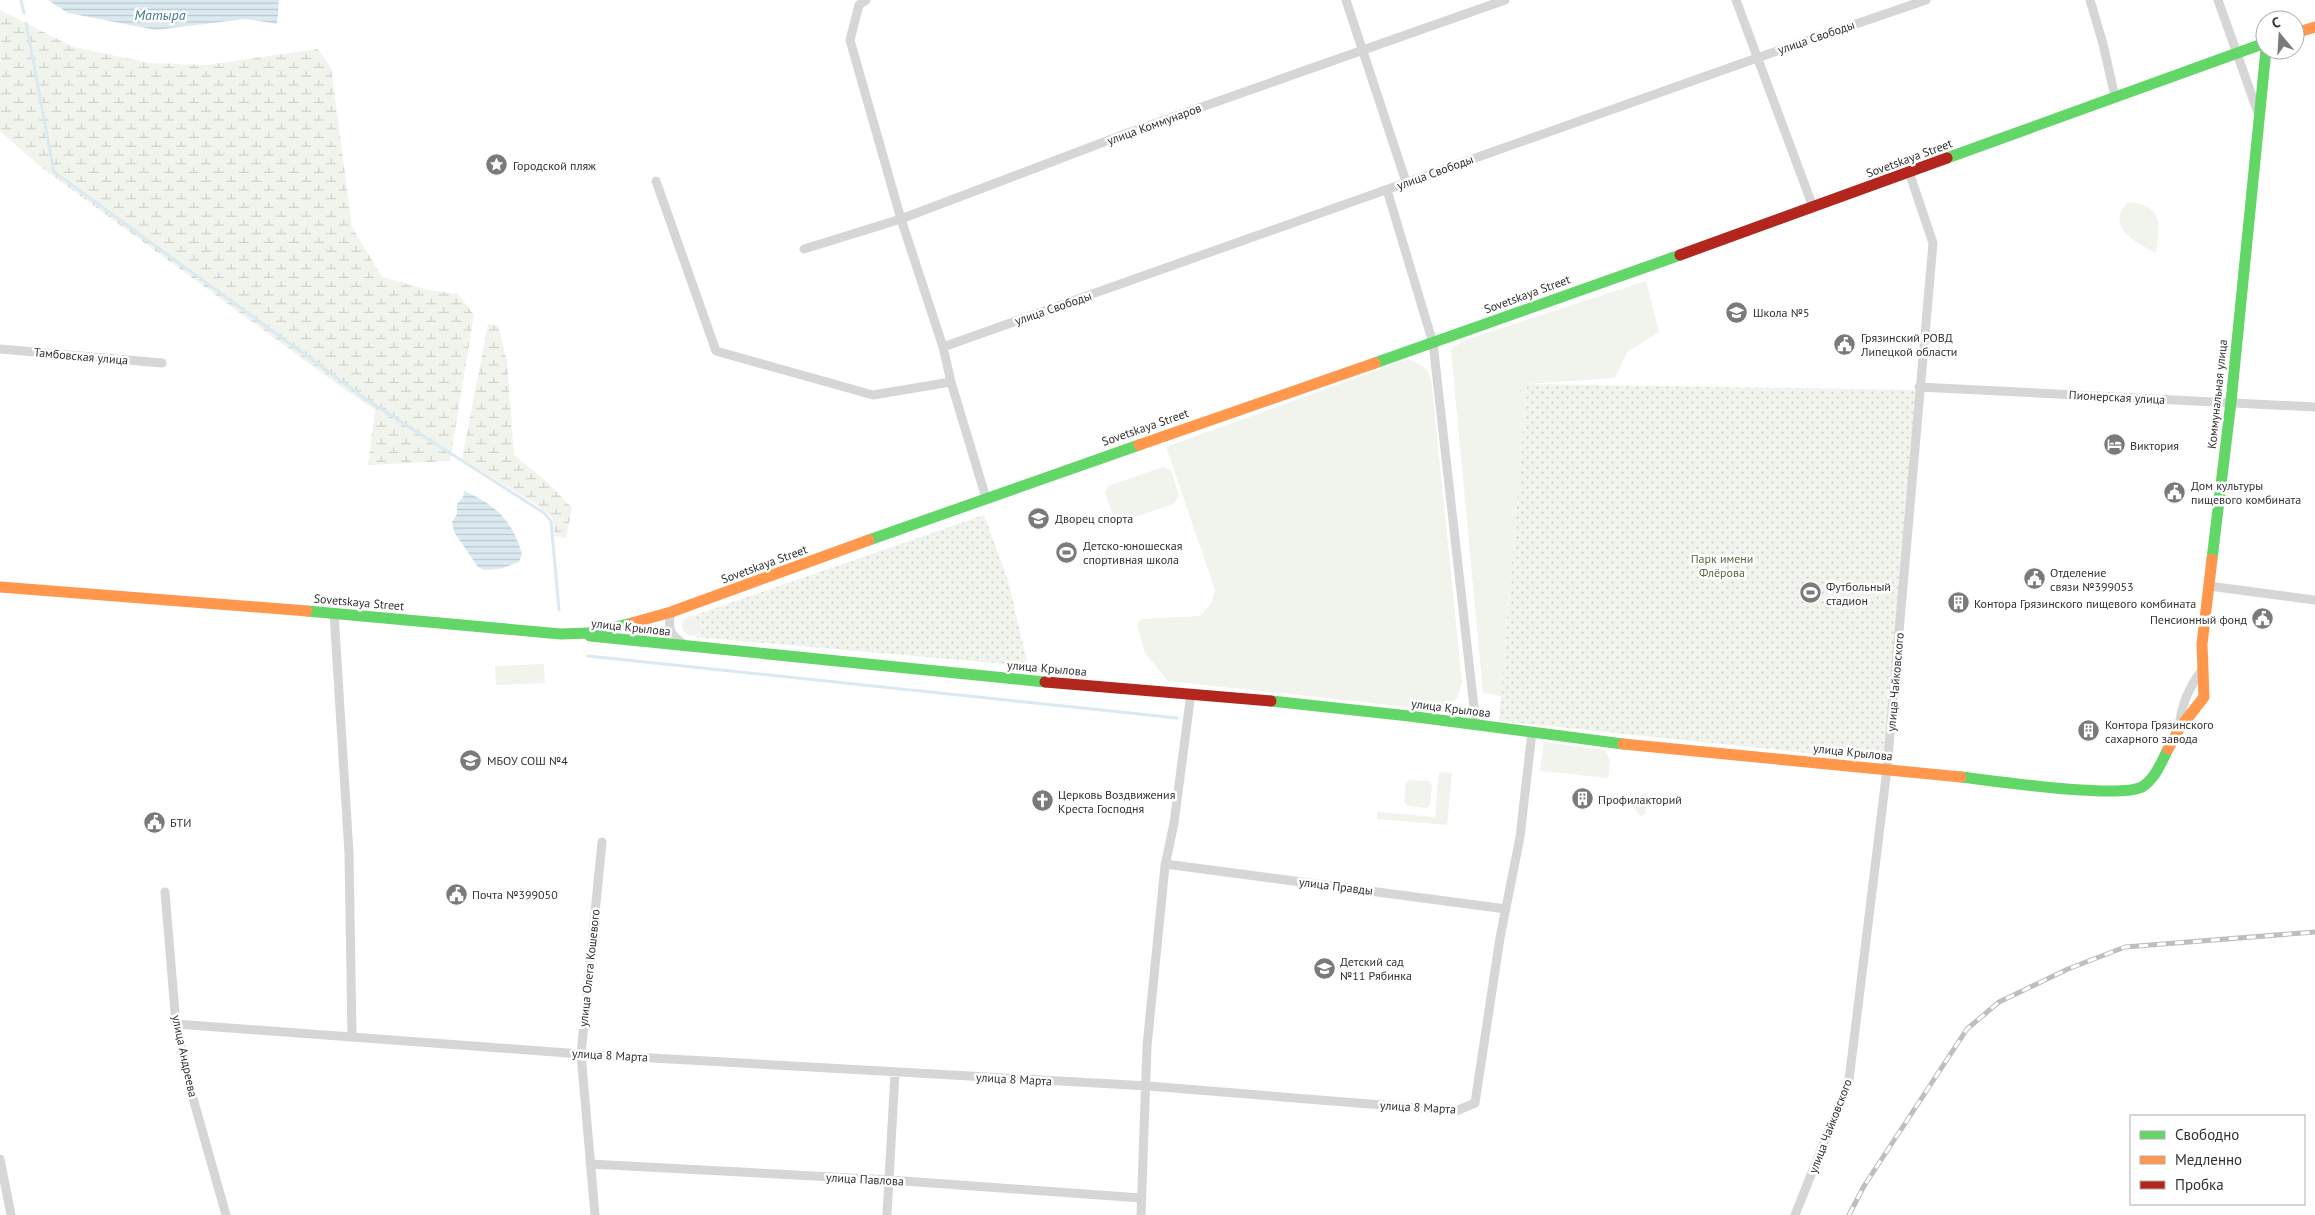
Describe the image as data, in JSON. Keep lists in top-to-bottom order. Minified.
{"streets":{"main road":["Sovetskaya Street","Коммунальная улица","улица Крылова"],"street":["улица Свободы","улица Коммунаров","Тамбовская улица","Пионерская улица","улица Чайковского","улица Правды","улица Олега Кошевого","улица 8 Марта","улица Андреева","улица Павлова"]},"crossings":[["Sovetskaya Street","Коммунальная улица"],["Sovetskaya Street","улица Крылова"],["Sovetskaya Street","улица Чайковского"],["Коммунальная улица","Пионерская улица"],["Коммунальная улица","улица Крылова"],["Пионерская улица","улица Чайковского"],["улица Крылова","улица Чайковского"],["улица Крылова","улица 8 Марта"],["улица Правды","улица 8 Марта"],["улица Олега Кошевого","улица 8 Марта"],["улица Олега Кошевого","улица Павлова"],["улица 8 Марта","улица Андреева"]],"water":["Матыра"],"parks":["Парк имени Флёрова"],"places":{"place":["Городской пляж"],"school or university":["Школа №5","Дворец спорта","МБОУ СОШ №4","Детский сад №11 Рябинка"],"public building":["Грязинский РОВД Липецкой области","Дом культуры пищевого комбината","Отделение связи №399053","Пенсионный фонд","БТИ","Почта №399050"],"hotel":["Виктория"],"sports":["Детско-юношеская спортивная школа","Футбольный стадион"],"building":["Контора Грязинского пищевого комбината","Контора Грязинского сахарного завода","Профилакторий"],"church":["Церковь Воздвижения Креста Господня"]},"legend":["Свободно","Медленно","Пробка"],"north":"top"}
